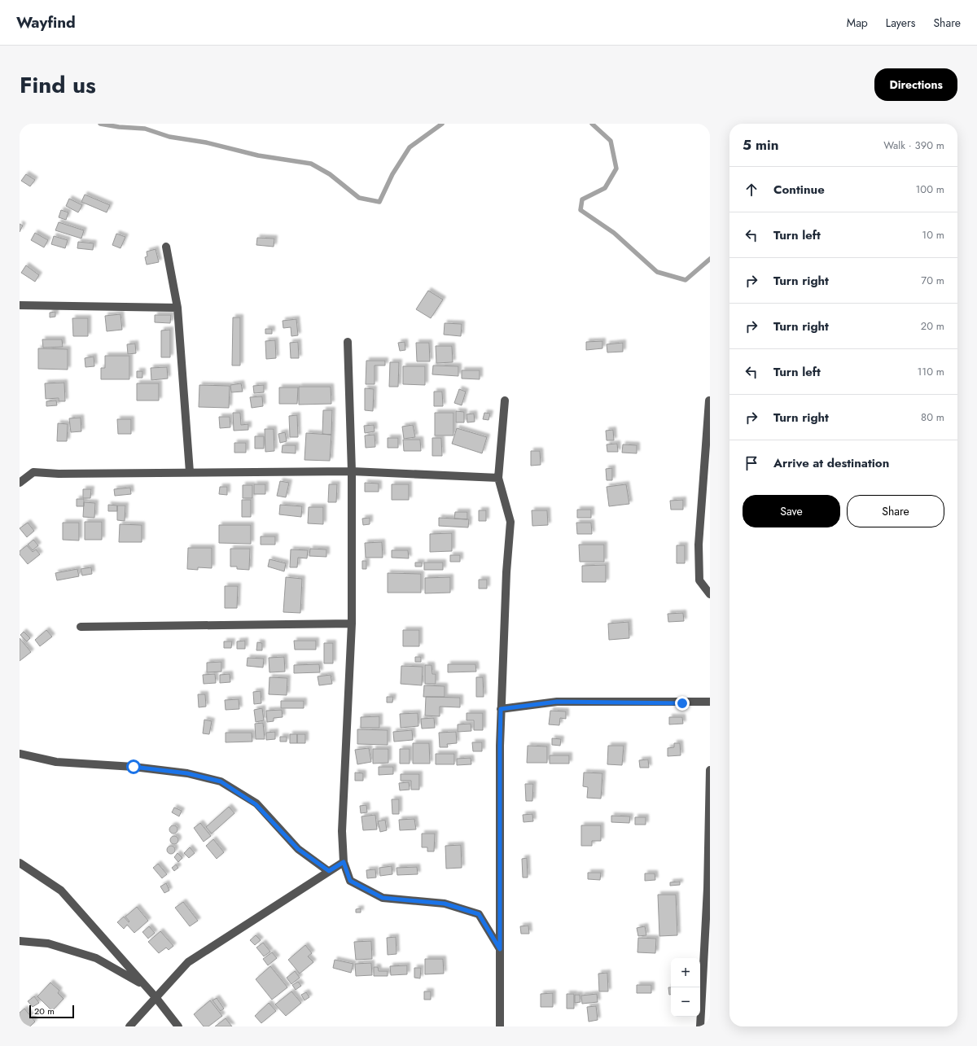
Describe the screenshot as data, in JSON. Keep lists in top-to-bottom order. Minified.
{"scale_bar":"20 m","page":{"header":"Wayfind","nav":["Map","Layers","Share"],"title":"Find us","buttons":["Directions",["Save","Share"]],"heading":["5 min","Walk · 390 m"],"list":[["Continue","100 m"],["Turn left","10 m"],["Turn right","70 m"],["Turn right","20 m"],["Turn left","110 m"],["Turn right","80 m"],"Arrive at destination"],"map_buttons":["+","−"],"scale":"20 m"}}
